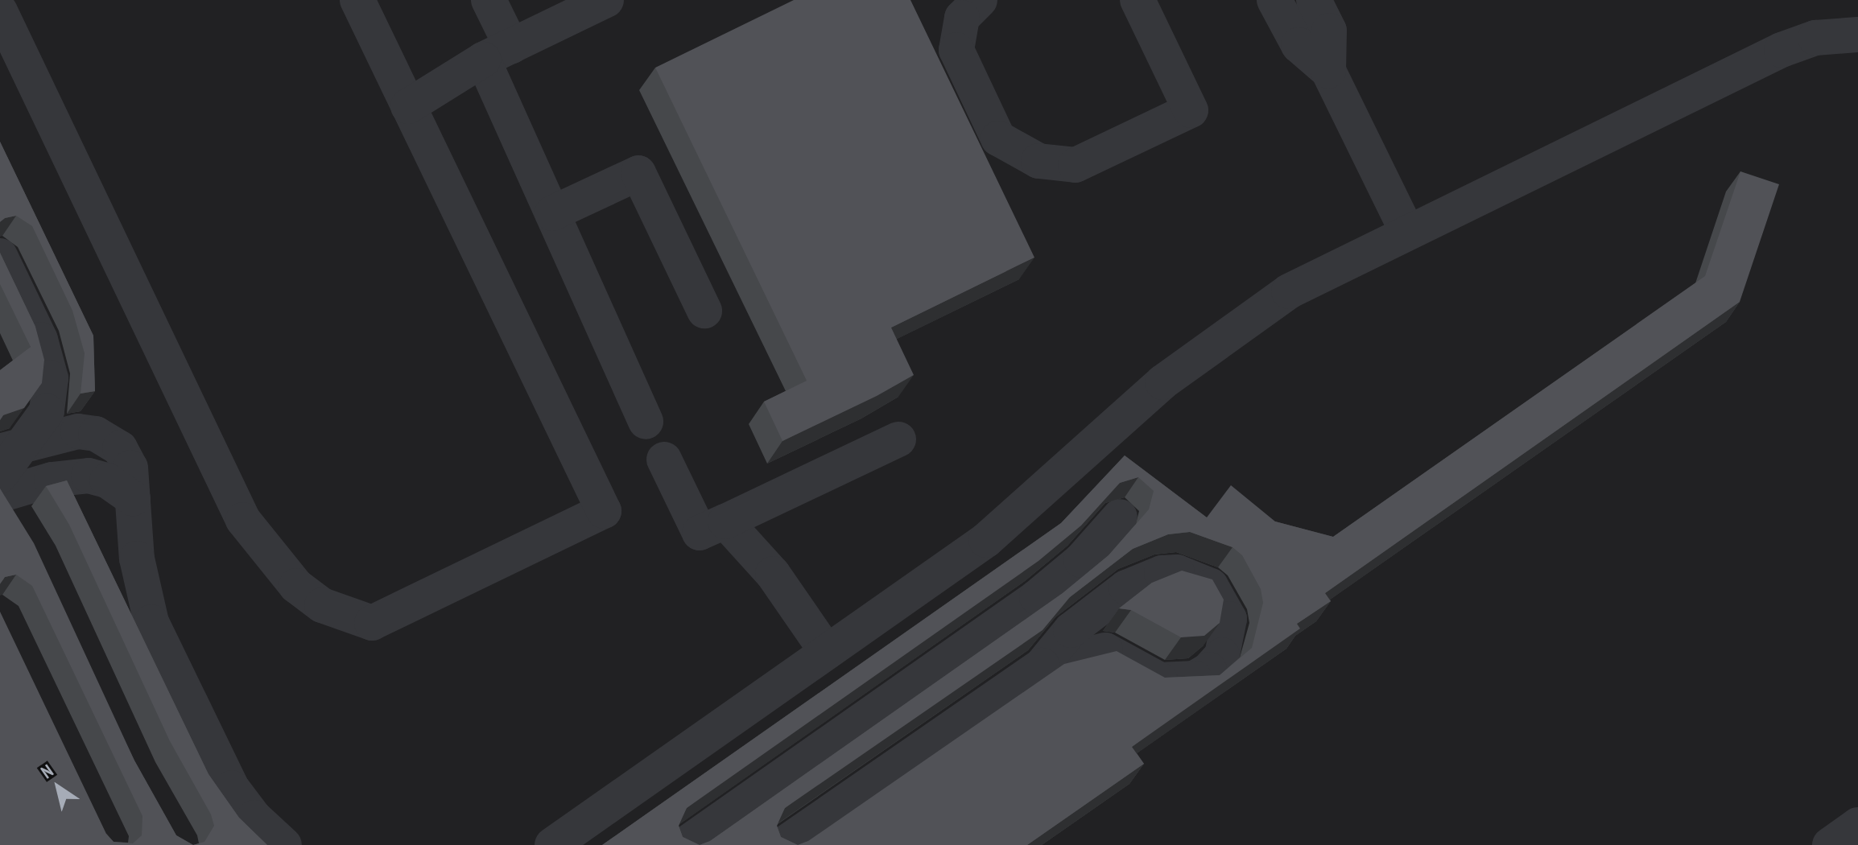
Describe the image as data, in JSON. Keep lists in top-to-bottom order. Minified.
{"north":"top left"}
